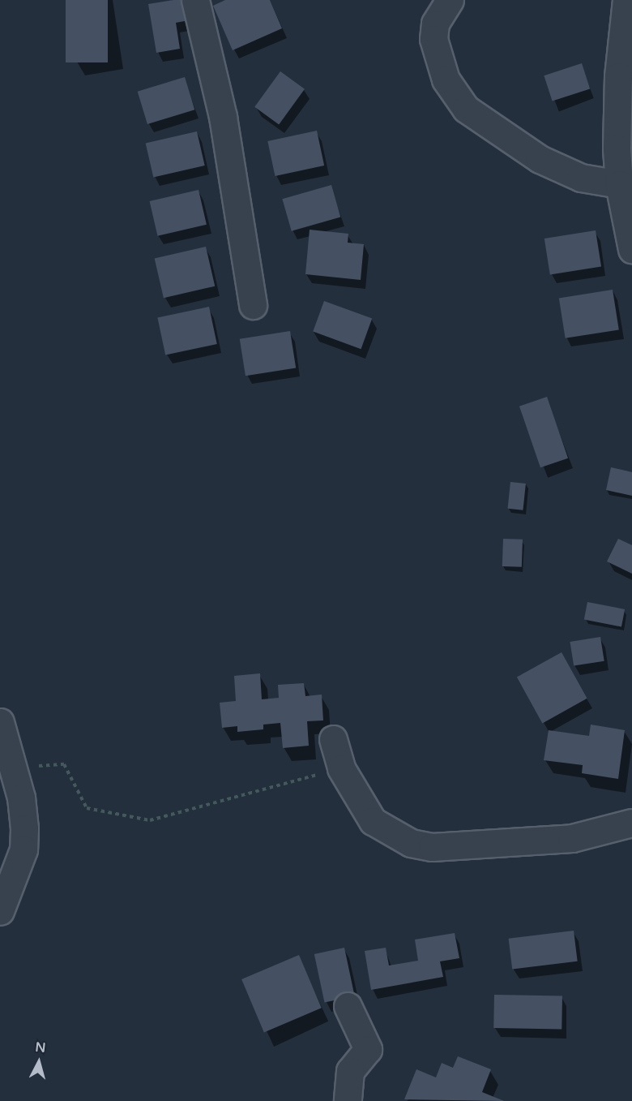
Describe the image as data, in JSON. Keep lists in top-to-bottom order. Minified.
{"north":"top"}
